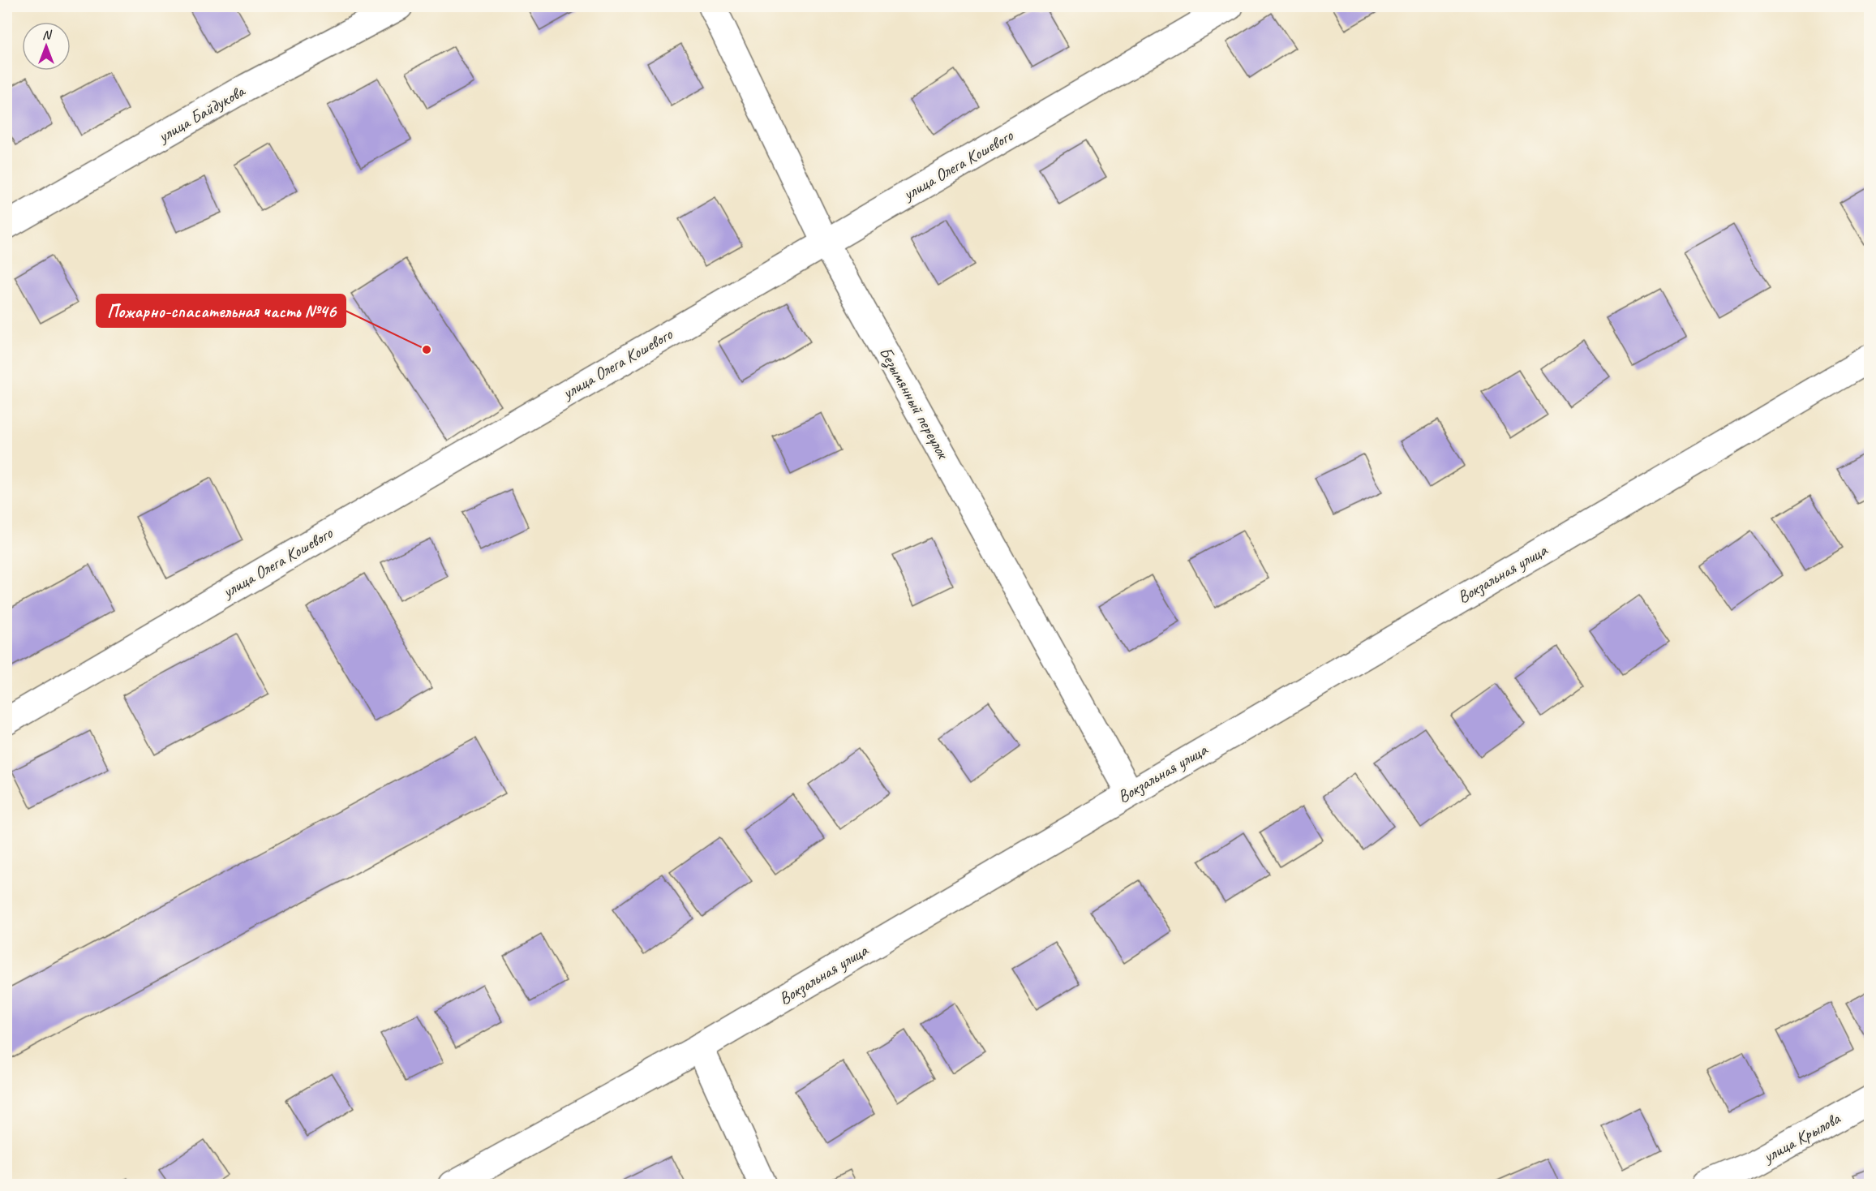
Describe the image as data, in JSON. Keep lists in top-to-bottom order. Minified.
{"streets":{"street":["улица Байдукова","улица Олега Кошевого","Безымянный переулок","Вокзальная улица","улица Крылова"]},"crossings":[["улица Олега Кошевого","Безымянный переулок"],["Безымянный переулок","Вокзальная улица"]],"places":["Пожарно-спасательная часть №46"],"north":"top"}
